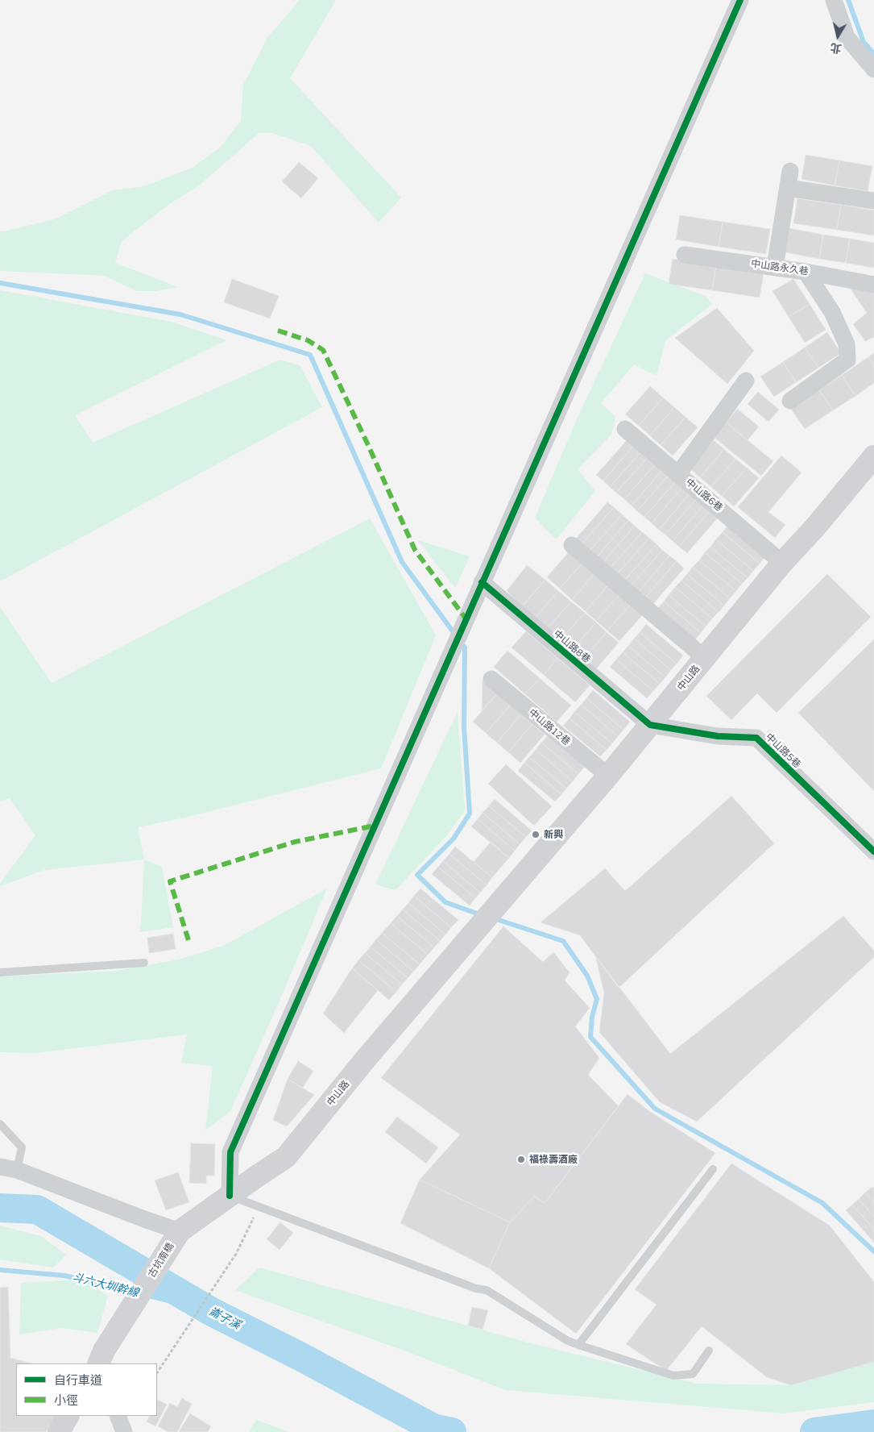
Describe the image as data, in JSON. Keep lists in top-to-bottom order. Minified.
{"streets":{"main road":["中山路","古坑南橋"],"street":["中山路永久巷","中山路6巷","中山路8巷","中山路12巷","中山路5巷"]},"crossings":[["中山路6巷","中山路"],["中山路8巷","中山路"],["中山路8巷","中山路5巷"],["中山路","中山路12巷"],["中山路","中山路5巷"],["中山路","古坑南橋"]],"water":["斗六大圳幹線","崙子溪"],"places":["新興","福祿壽酒廠"],"legend":["自行車道","小徑"],"north":"bottom"}
